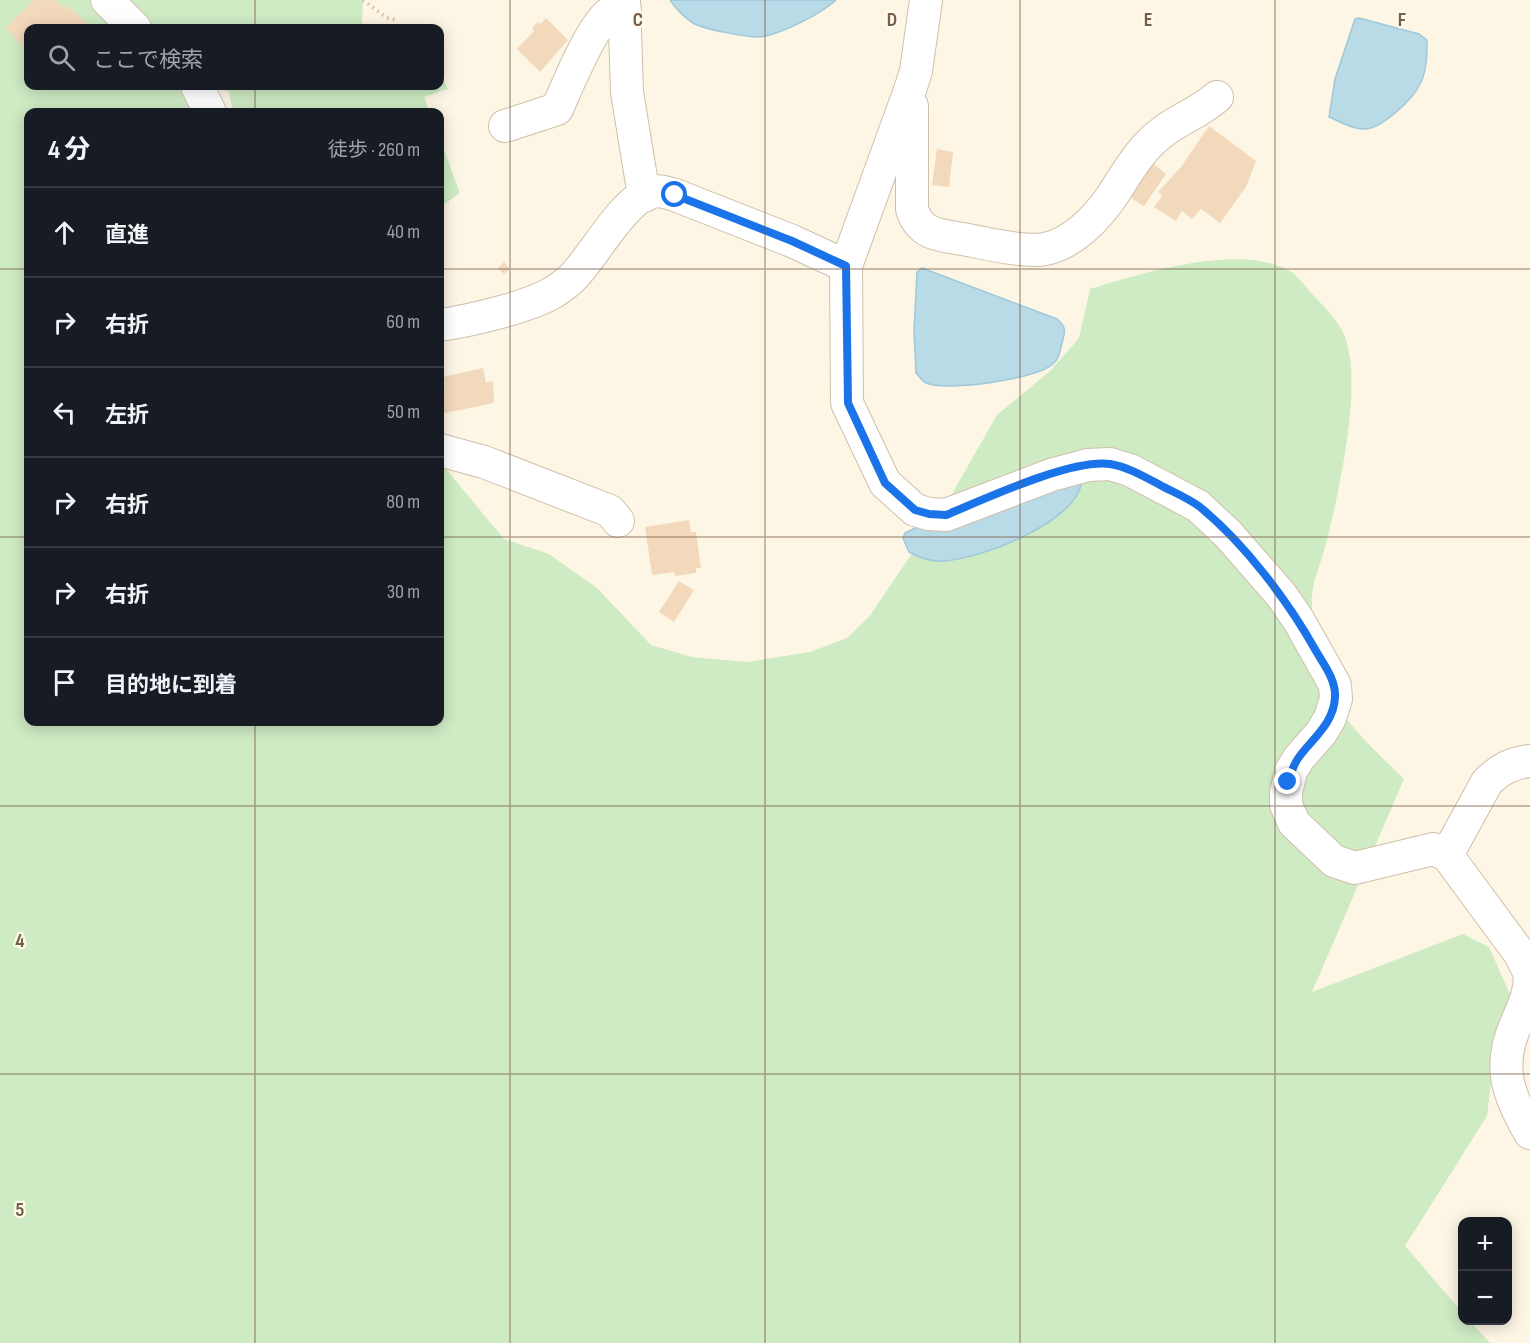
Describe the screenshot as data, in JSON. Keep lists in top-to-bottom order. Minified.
{"page":{"search":"ここで検索","heading":["4 分","徒歩 · 260 m"],"list":[["直進","40 m"],["右折","60 m"],["左折","50 m"],["右折","80 m"],["右折","30 m"],"目的地に到着"],"map_buttons":["+","−"]},"grid":{"columns":["C","D","E","F"],"rows":["4","5"]}}
